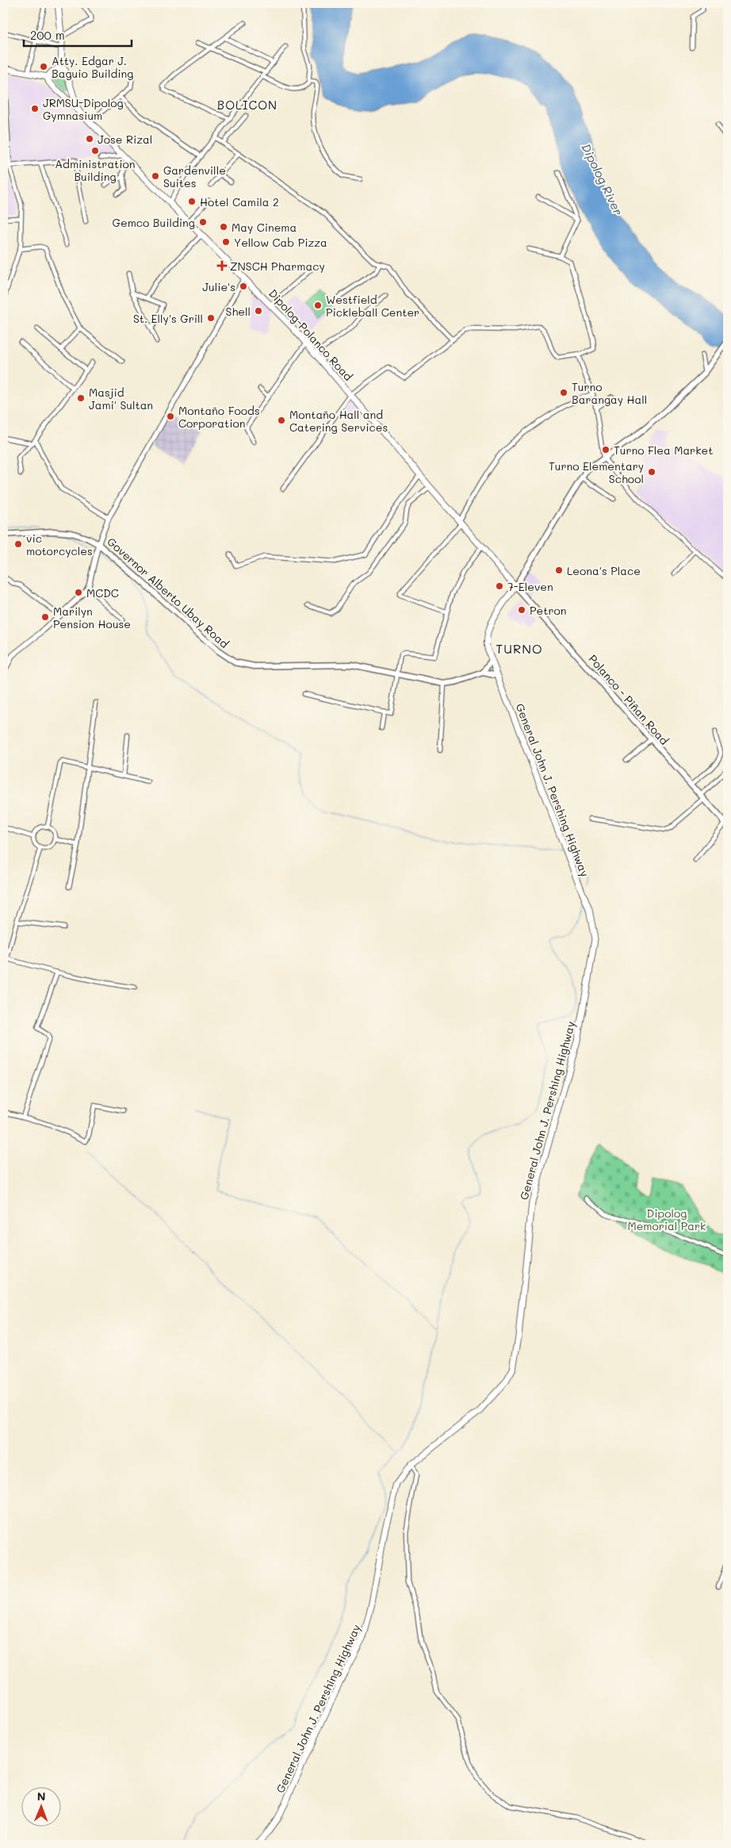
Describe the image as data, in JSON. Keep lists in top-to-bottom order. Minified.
{"streets":{"main road":["Dipolog-Polanco Road","Governor Alberto Ubay Road","Polanco - Piñan Road","General John J. Pershing Highway"]},"crossings":[["Dipolog-Polanco Road","Polanco - Piñan Road"],["Dipolog-Polanco Road","General John J. Pershing Highway"],["Polanco - Piñan Road","General John J. Pershing Highway"]],"districts":["BOLICON","TURNO"],"water":["Dipolog River"],"parks":["Dipolog Memorial Park"],"places":{"other":["Atty. Edgar J. Baguio Building","JRMSU-Dipolog Gymnasium","Jose Rizal","Administration Building","Gardenville Suites","Hotel Camila 2","Gemco Building","May Cinema","Yellow Cab Pizza","Julie's","Westfield Pickleball Center","Shell","St. Elly's Grill","Turno Barangay Hall","Masjid Jami' Sultan","Montaño Foods Corporation","Montaño Hall and Catering Services","Turno Flea Market","Turno Elementary School","vic motorcycles","Leona's Place","7-Eleven","MCDC","Petron","Marilyn Pension House"],"health":["ZNSCH Pharmacy"]},"scale_bar":"200 m","north":"top"}
